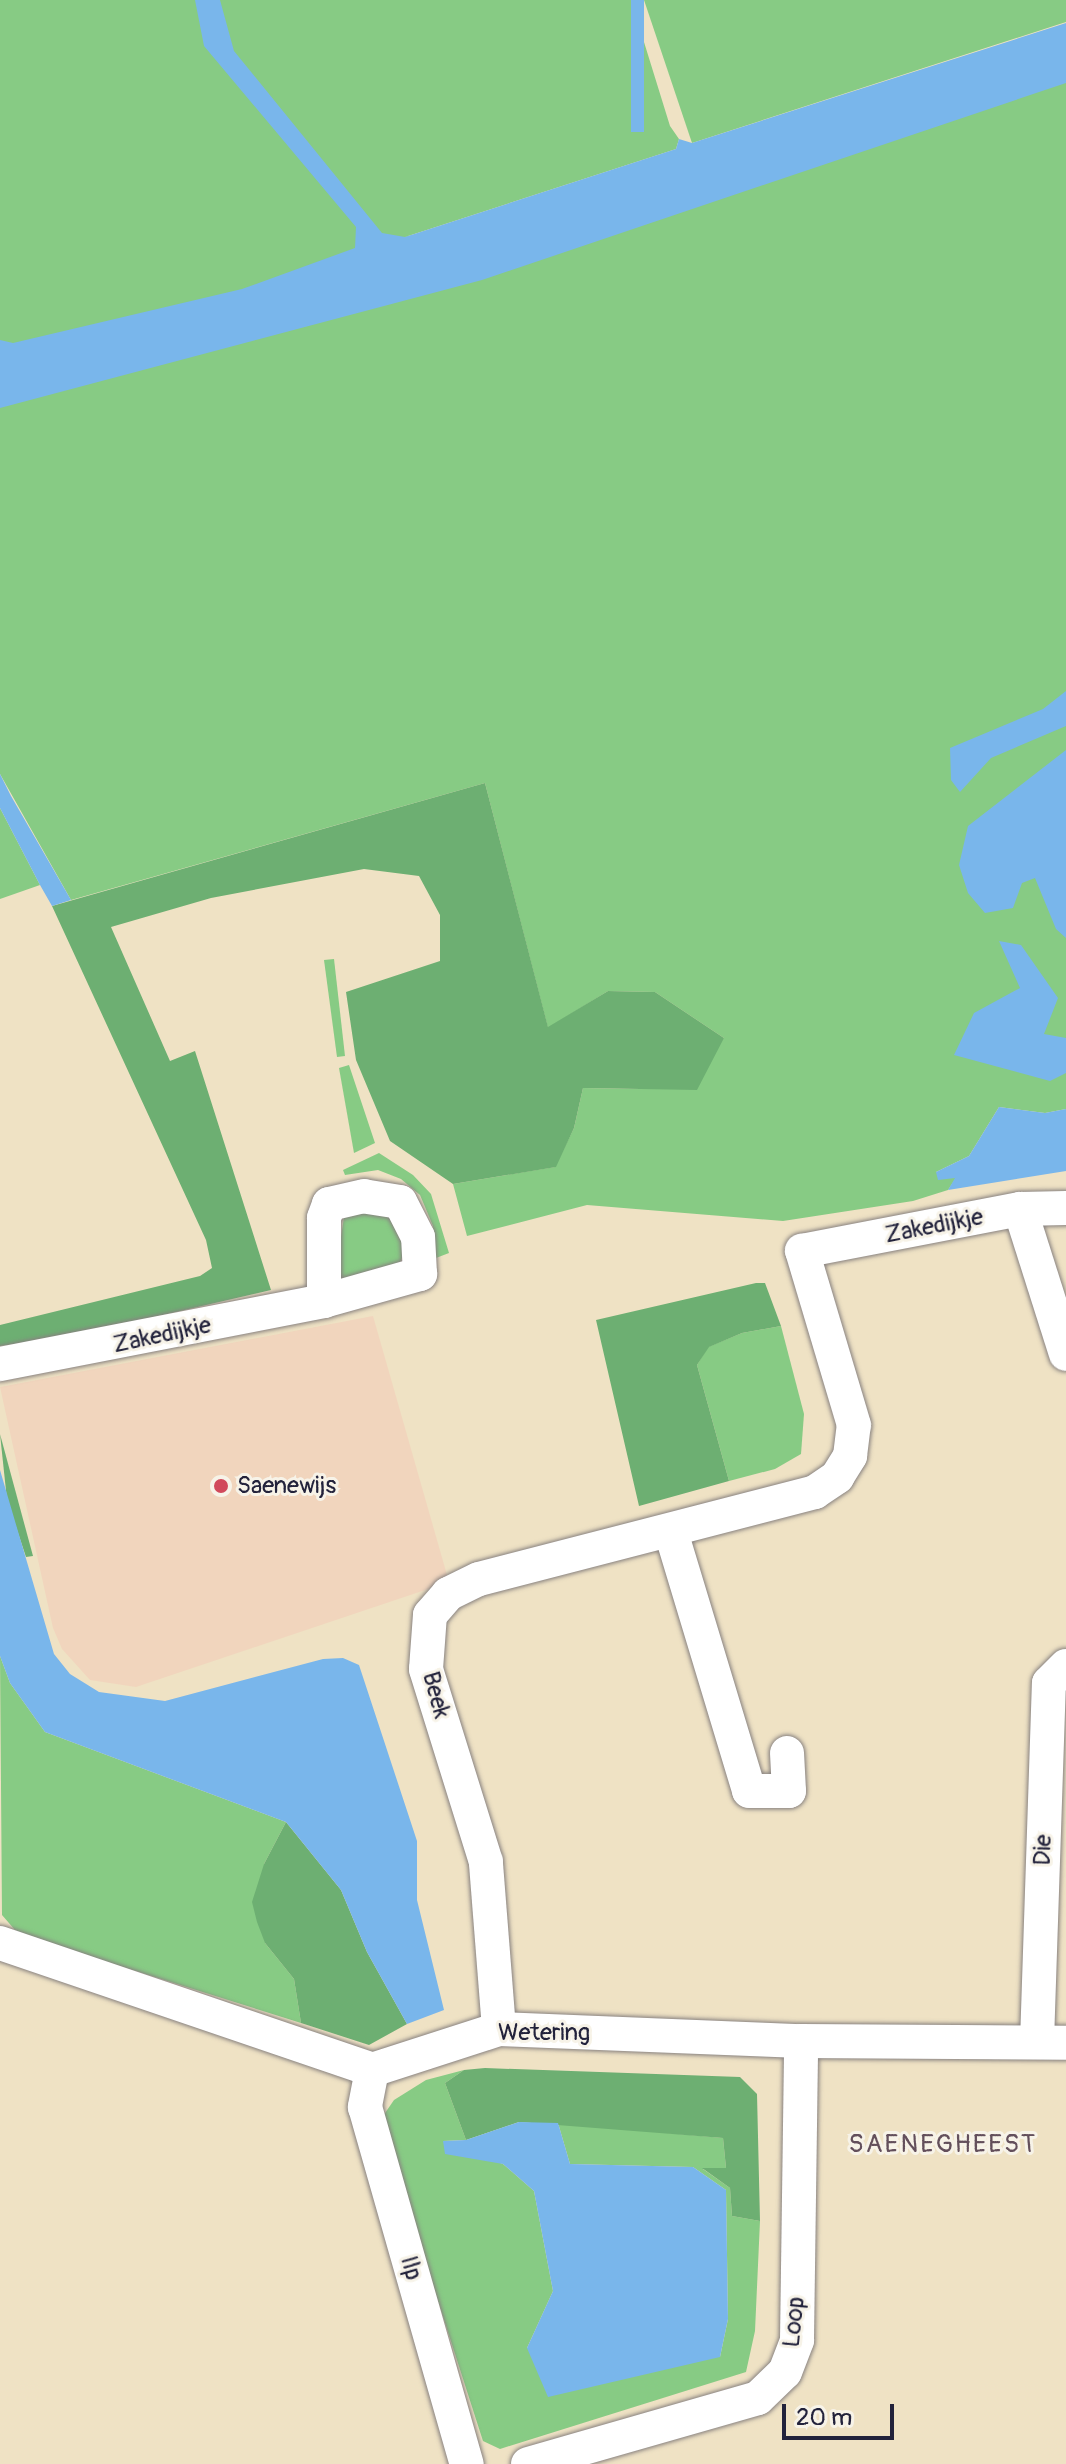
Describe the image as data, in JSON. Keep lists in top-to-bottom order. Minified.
{"streets":{"street":["Zakedijkje","Beek","Die","Wetering","Ilp","Loop"]},"crossings":[["Zakedijkje","Beek"],["Beek","Wetering"],["Die","Wetering"],["Wetering","Ilp"],["Wetering","Loop"]],"districts":["SAENEGHEEST"],"places":["Saenewijs"],"scale_bar":"20 m"}
